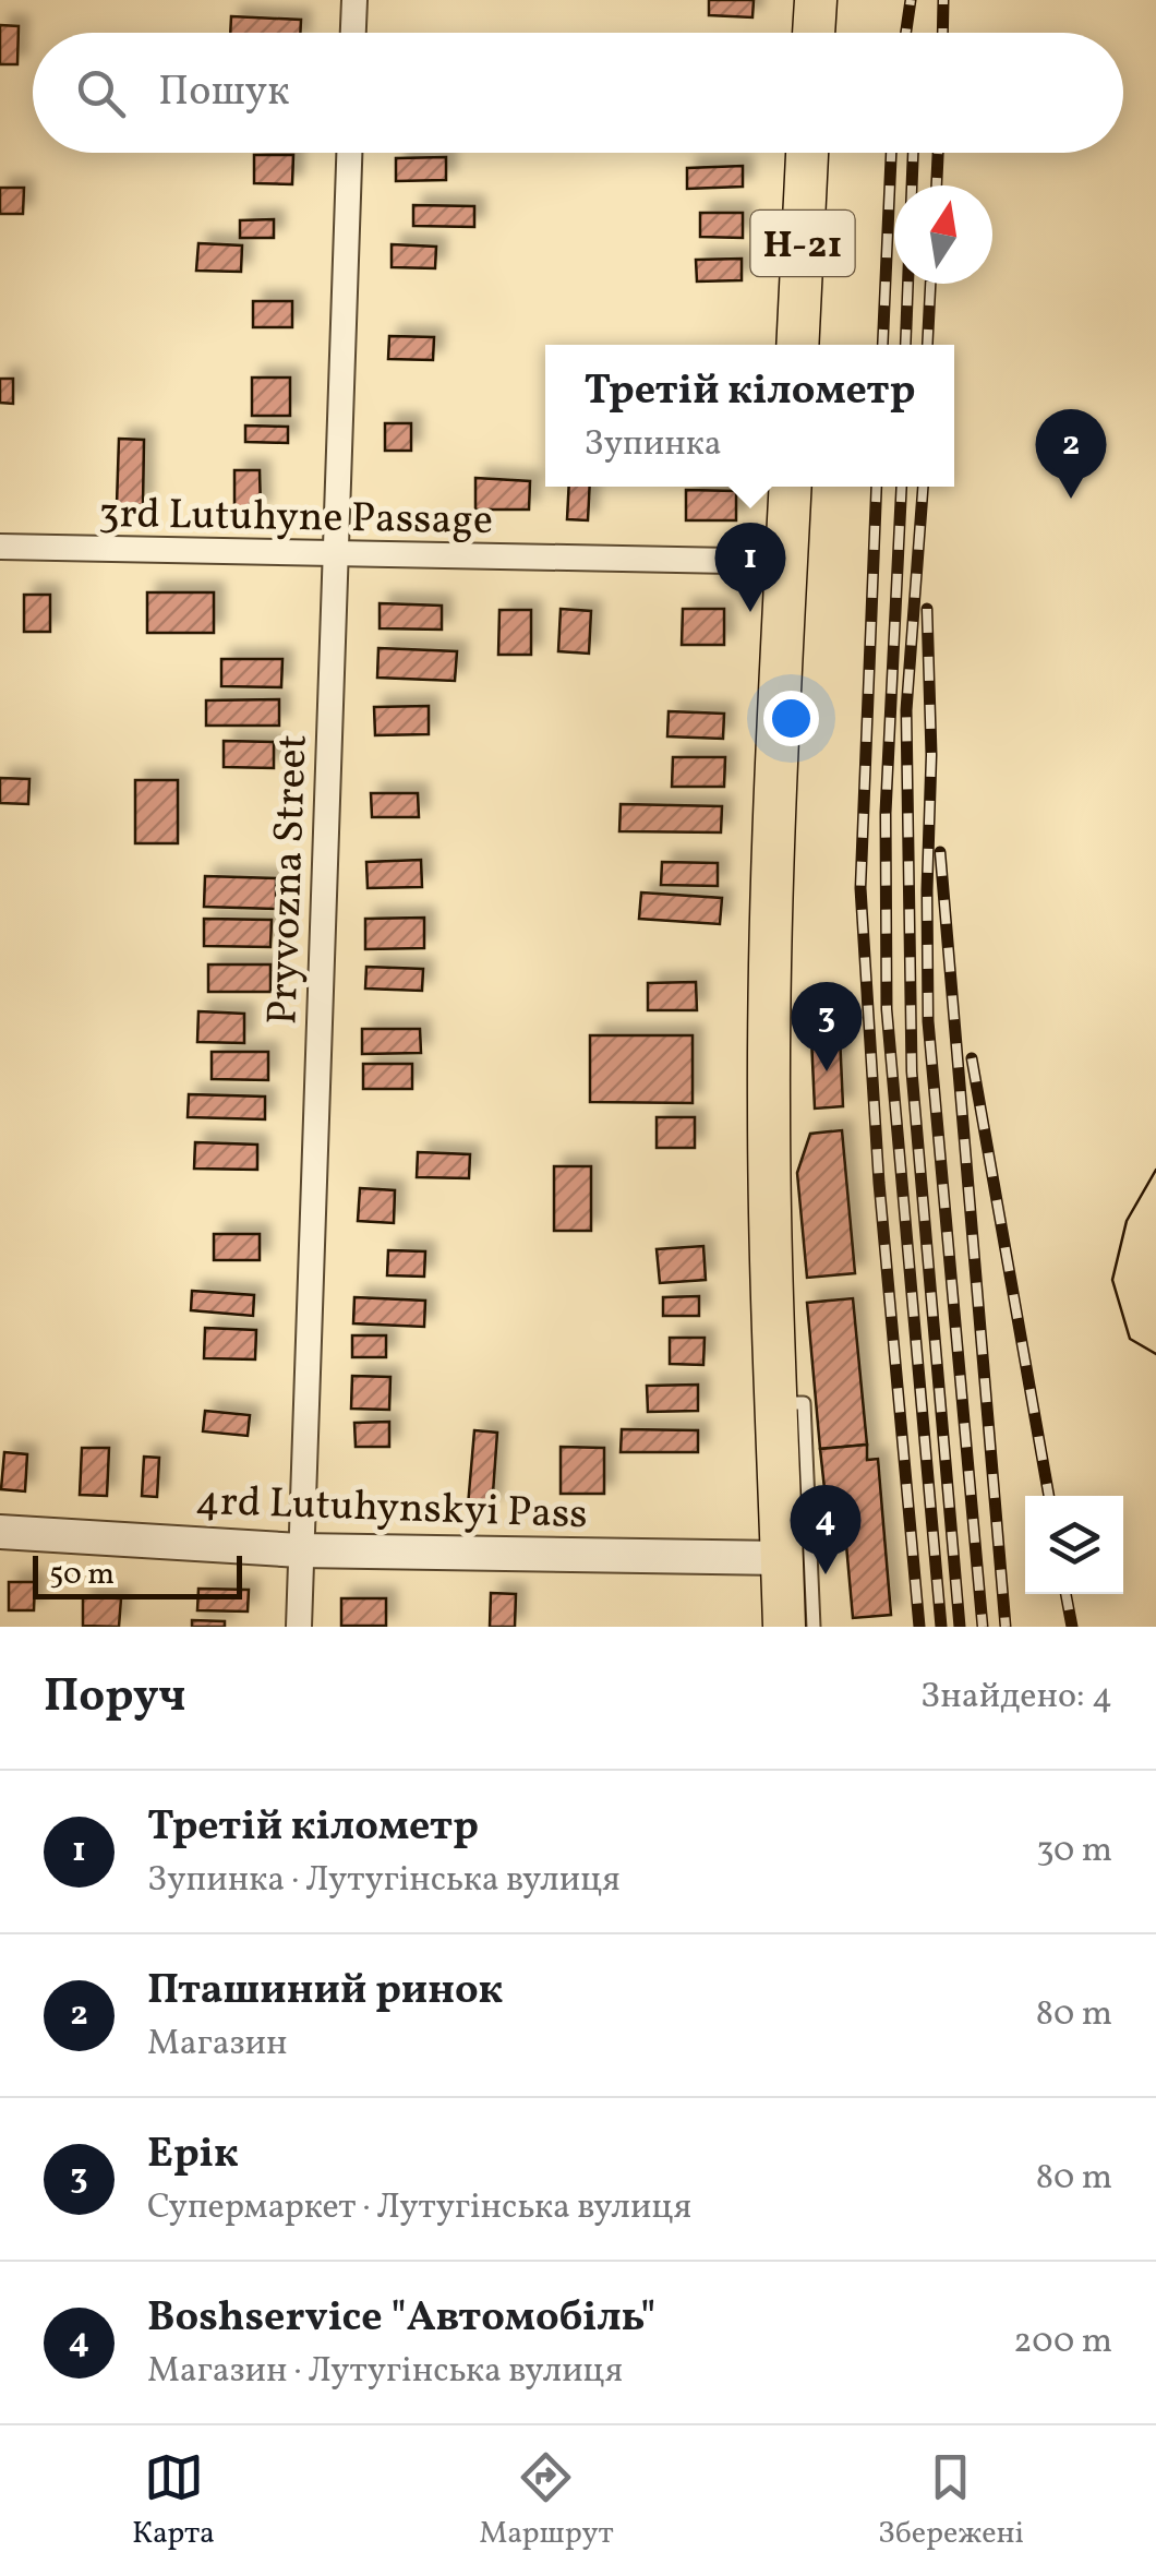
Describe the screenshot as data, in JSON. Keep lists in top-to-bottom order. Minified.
{"streets":{"main road":["Н-21"],"street":["3rd Lutuhyne Passage","Pryvozna Street","4rd Lutuhynskyi Pass"]},"crossings":[["3rd Lutuhyne Passage","Pryvozna Street"],["Pryvozna Street","4rd Lutuhynskyi Pass"]],"scale_bar":"50 m","north":"top","page":{"search":"Пошук","popup":["Третій кілометр","Зупинка"],"pins":["2","1","3","4"],"scale":"50 m","heading":["Поруч","Знайдено: 4"],"list":[{"mark":"1","name":"Третій кілометр","note":"Зупинка · Лутугінська вулиця","value":"30 m"},{"mark":"2","name":"Пташиний ринок","note":"Магазин","value":"80 m"},{"mark":"3","name":"Ерік","note":"Супермаркет · Лутугінська вулиця","value":"80 m"},{"mark":"4","name":"Boshservice \"Автомобіль\"","note":"Магазин · Лутугінська вулиця","value":"200 m"}],"nav":["Карта","Маршрут","Збережені"]}}
